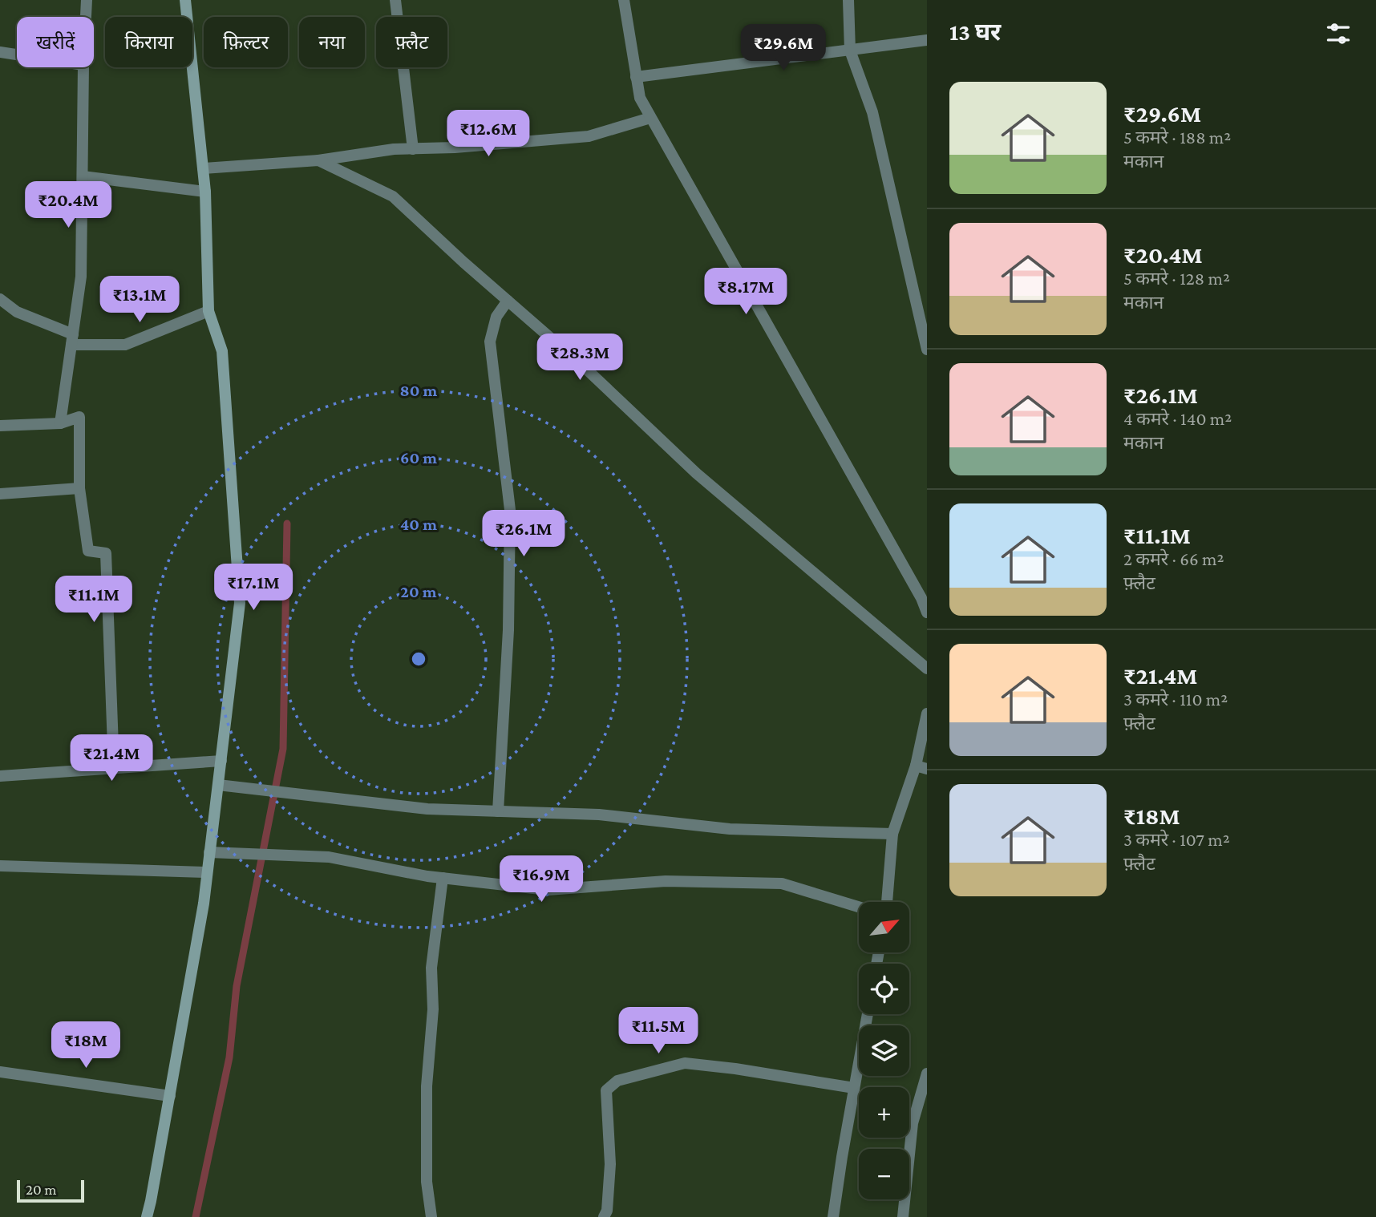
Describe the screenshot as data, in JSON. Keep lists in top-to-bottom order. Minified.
{"scale_bar":"20 m","north":"top right","page":{"heading":"13 घर","chip":["खरीदें","किराया","फ़िल्टर","नया","फ़्लैट"],"price":["₹29.6M","₹12.6M","₹20.4M","₹8.17M","₹13.1M","₹28.3M","₹26.1M","₹17.1M","₹11.1M","₹21.4M","₹16.9M","₹11.5M","₹18M"],"list":[{"name":"₹29.6M","note":"5 कमरे · 188 m² · मकान"},{"name":"₹20.4M","note":"5 कमरे · 128 m² · मकान"},{"name":"₹26.1M","note":"4 कमरे · 140 m² · मकान"},{"name":"₹11.1M","note":"2 कमरे · 66 m² · फ़्लैट"},{"name":"₹21.4M","note":"3 कमरे · 110 m² · फ़्लैट"},{"name":"₹18M","note":"3 कमरे · 107 m² · फ़्लैट"}],"map_buttons":["+","−"],"scale":"20 m"},"rings":["80 m","60 m","40 m","20 m"]}
